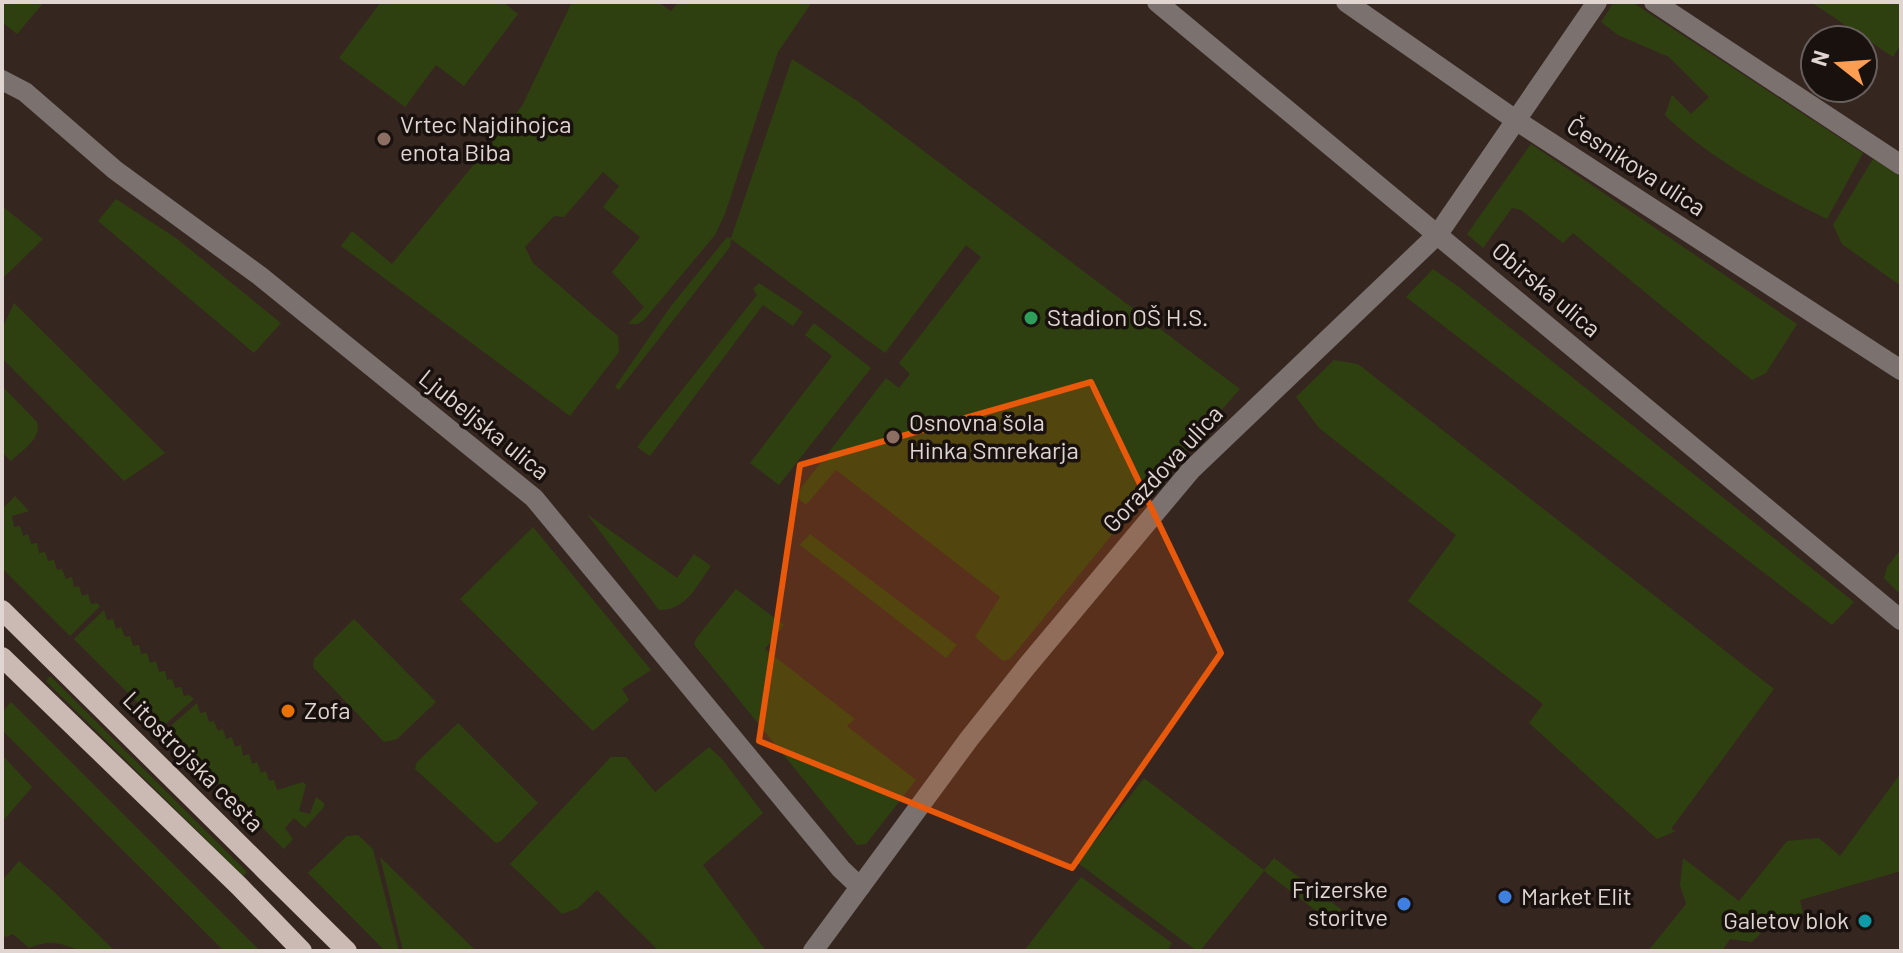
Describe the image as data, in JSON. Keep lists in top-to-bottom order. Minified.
{"streets":{"main road":["Litostrojska cesta"],"street":["Česnikova ulica","Obirska ulica","Ljubeljska ulica","Gorazdova ulica"]},"crossings":[["Česnikova ulica","Gorazdova ulica"],["Obirska ulica","Gorazdova ulica"],["Ljubeljska ulica","Gorazdova ulica"]],"places":["Vrtec Najdihojca enota Biba","Stadion OŠ H.S.","Osnovna šola Hinka Smrekarja","Zofa","Market Elit","Frizerske storitve","Galetov blok"],"north":"left"}
